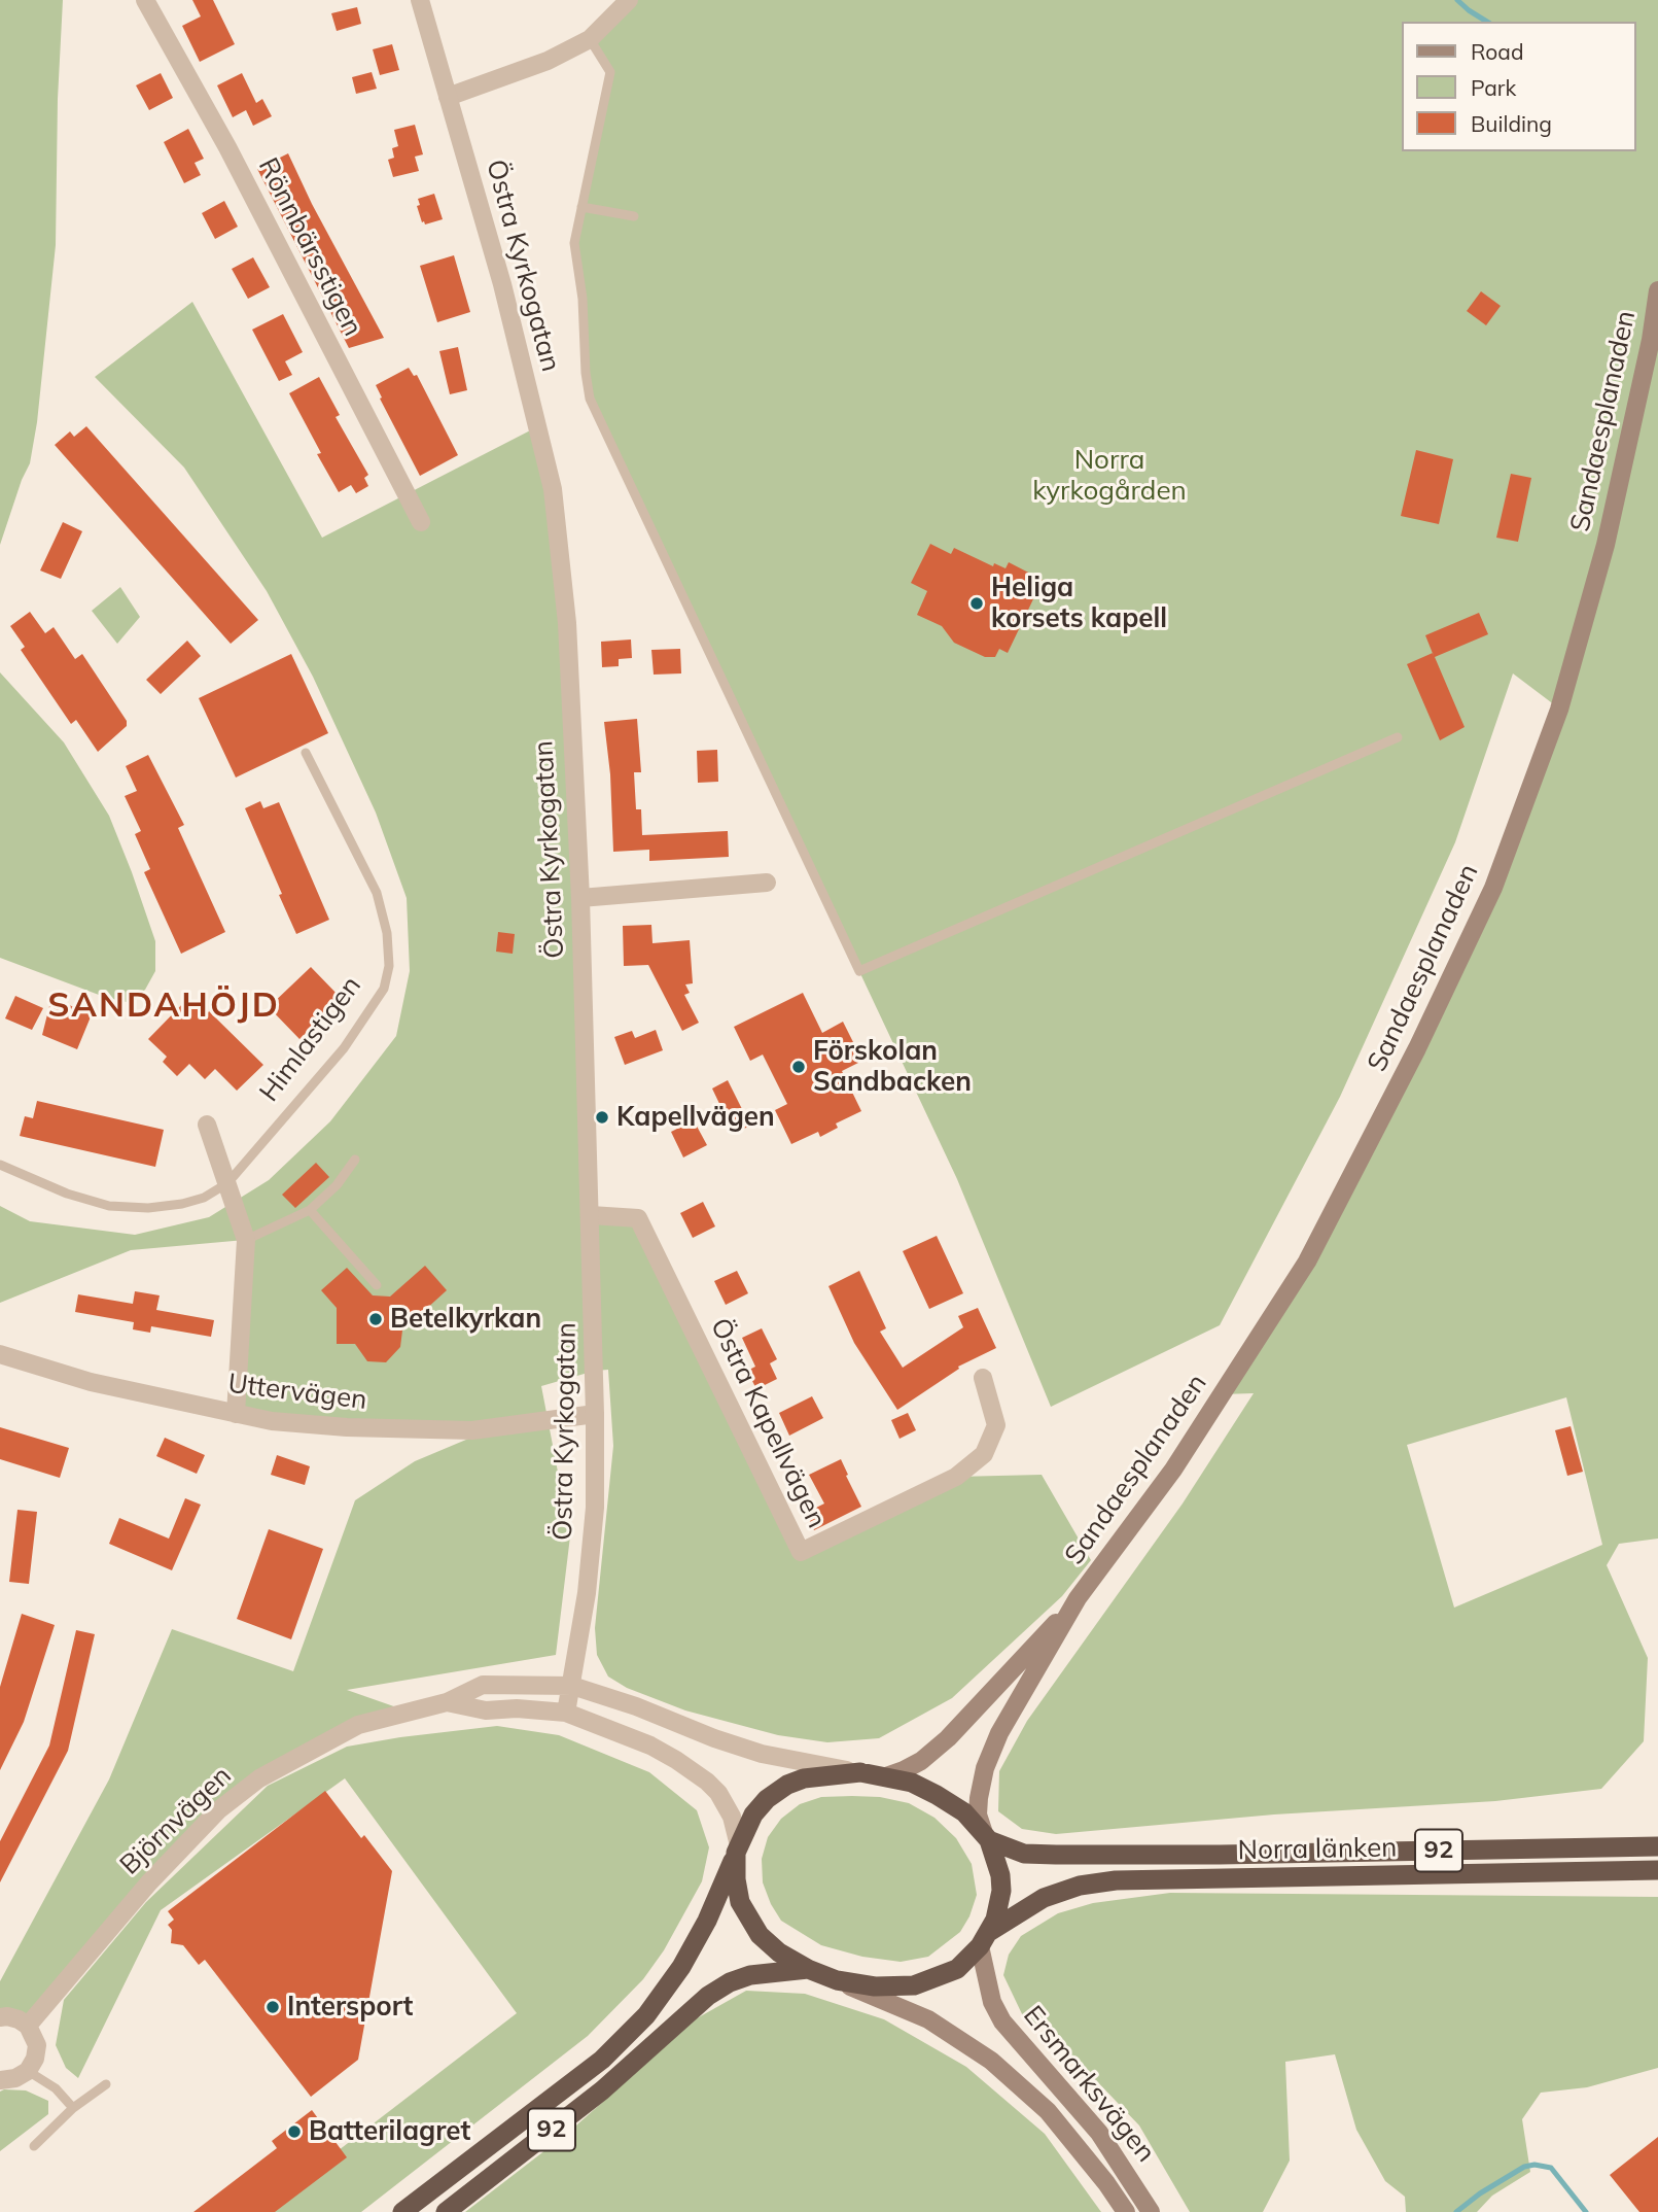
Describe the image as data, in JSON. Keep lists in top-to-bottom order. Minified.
{"streets":{"highway":["Norra länken","92"],"main road":["Sandaesplanaden","Ersmarksvägen"],"street":["Rönnbärsstigen","Östra Kyrkogatan","Uttervägen","Östra Kapellvägen","Björnvägen"],"lane":["Himlastigen"]},"crossings":[["Östra Kyrkogatan","Uttervägen"],["Östra Kyrkogatan","Östra Kapellvägen"],["Östra Kyrkogatan","Björnvägen"],["Sandaesplanaden","Björnvägen"],["Sandaesplanaden","Norra länken"],["Sandaesplanaden","92"],["Sandaesplanaden","Ersmarksvägen"],["Björnvägen","Norra länken"],["Björnvägen","92"],["Björnvägen","Ersmarksvägen"],["Norra länken","92"],["Norra länken","Ersmarksvägen"],["92","Ersmarksvägen"]],"districts":["SANDAHÖJD"],"parks":["Norra kyrkogården"],"places":["Heliga korsets kapell","Förskolan Sandbacken","Kapellvägen","Betelkyrkan","Intersport","Batterilagret"],"legend":["Road","Park","Building"]}
